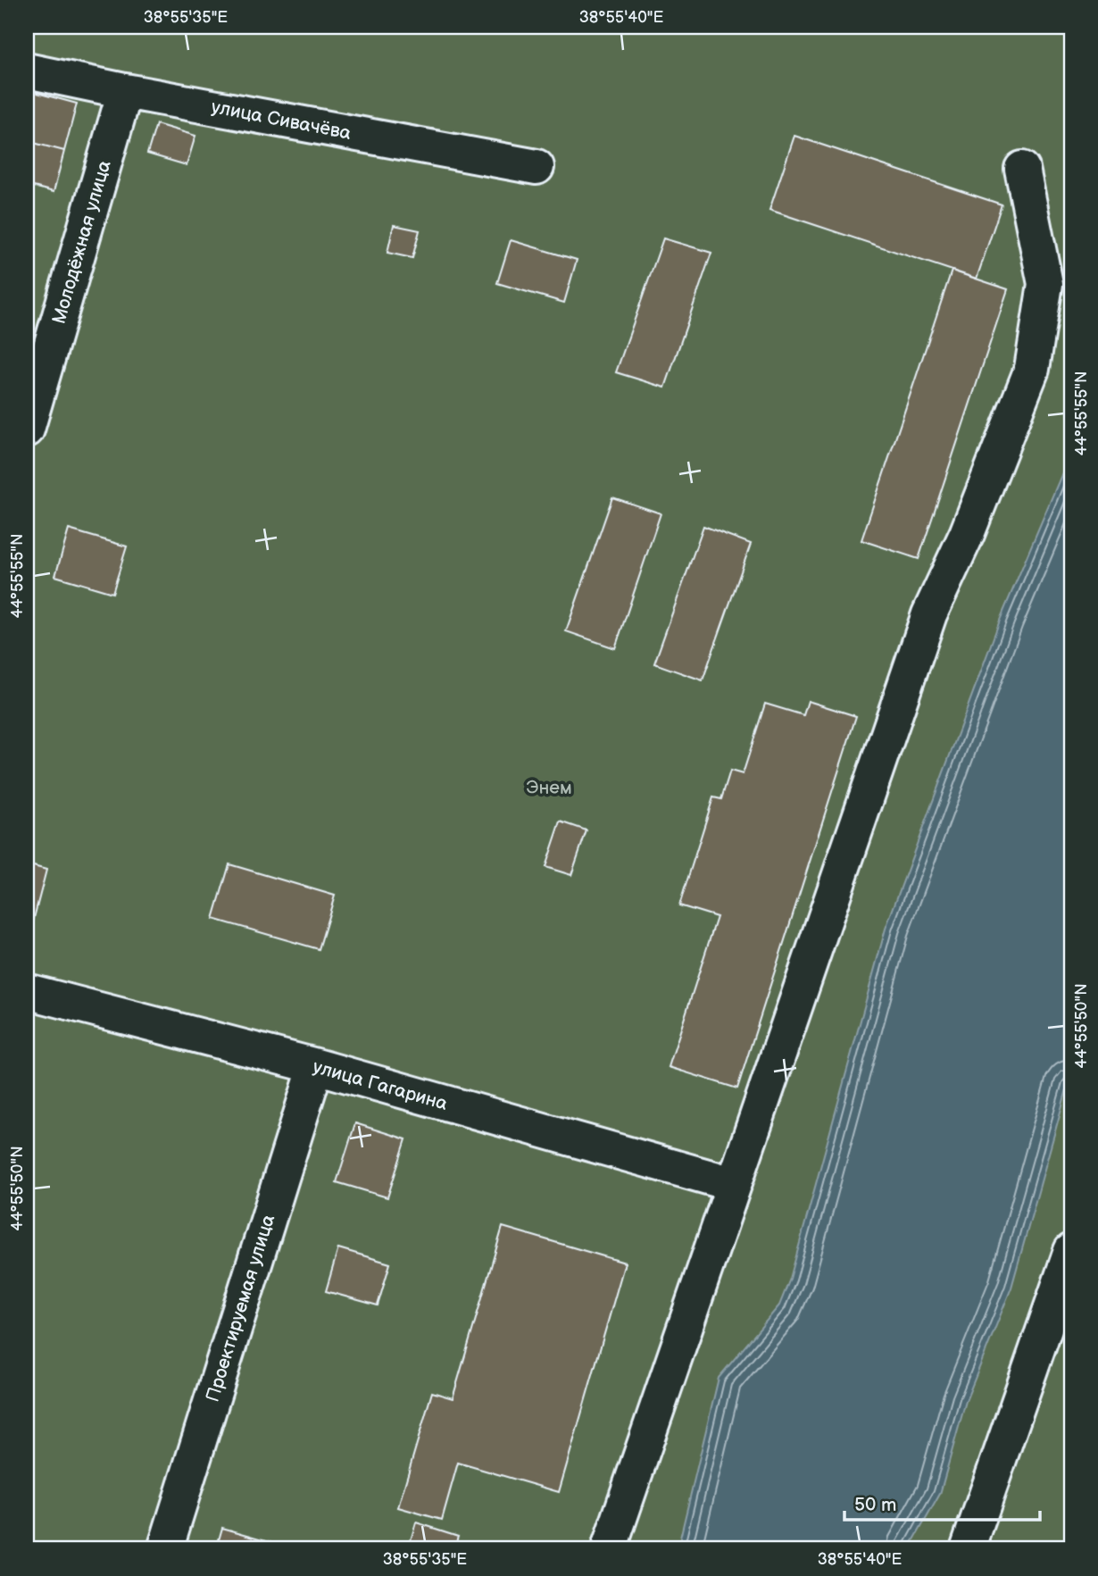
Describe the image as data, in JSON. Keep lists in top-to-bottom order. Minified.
{"streets":{"street":["улица Сивачёва","Молодёжная улица","улица Гагарина","Проектируемая улица"]},"crossings":[["улица Сивачёва","Молодёжная улица"],["улица Гагарина","Проектируемая улица"]],"parks":["Энем"],"scale_bar":"50 m","coordinates":["38°55'35\"E","38°55'40\"E","44°55'55\"N","44°55'50\"N"]}
